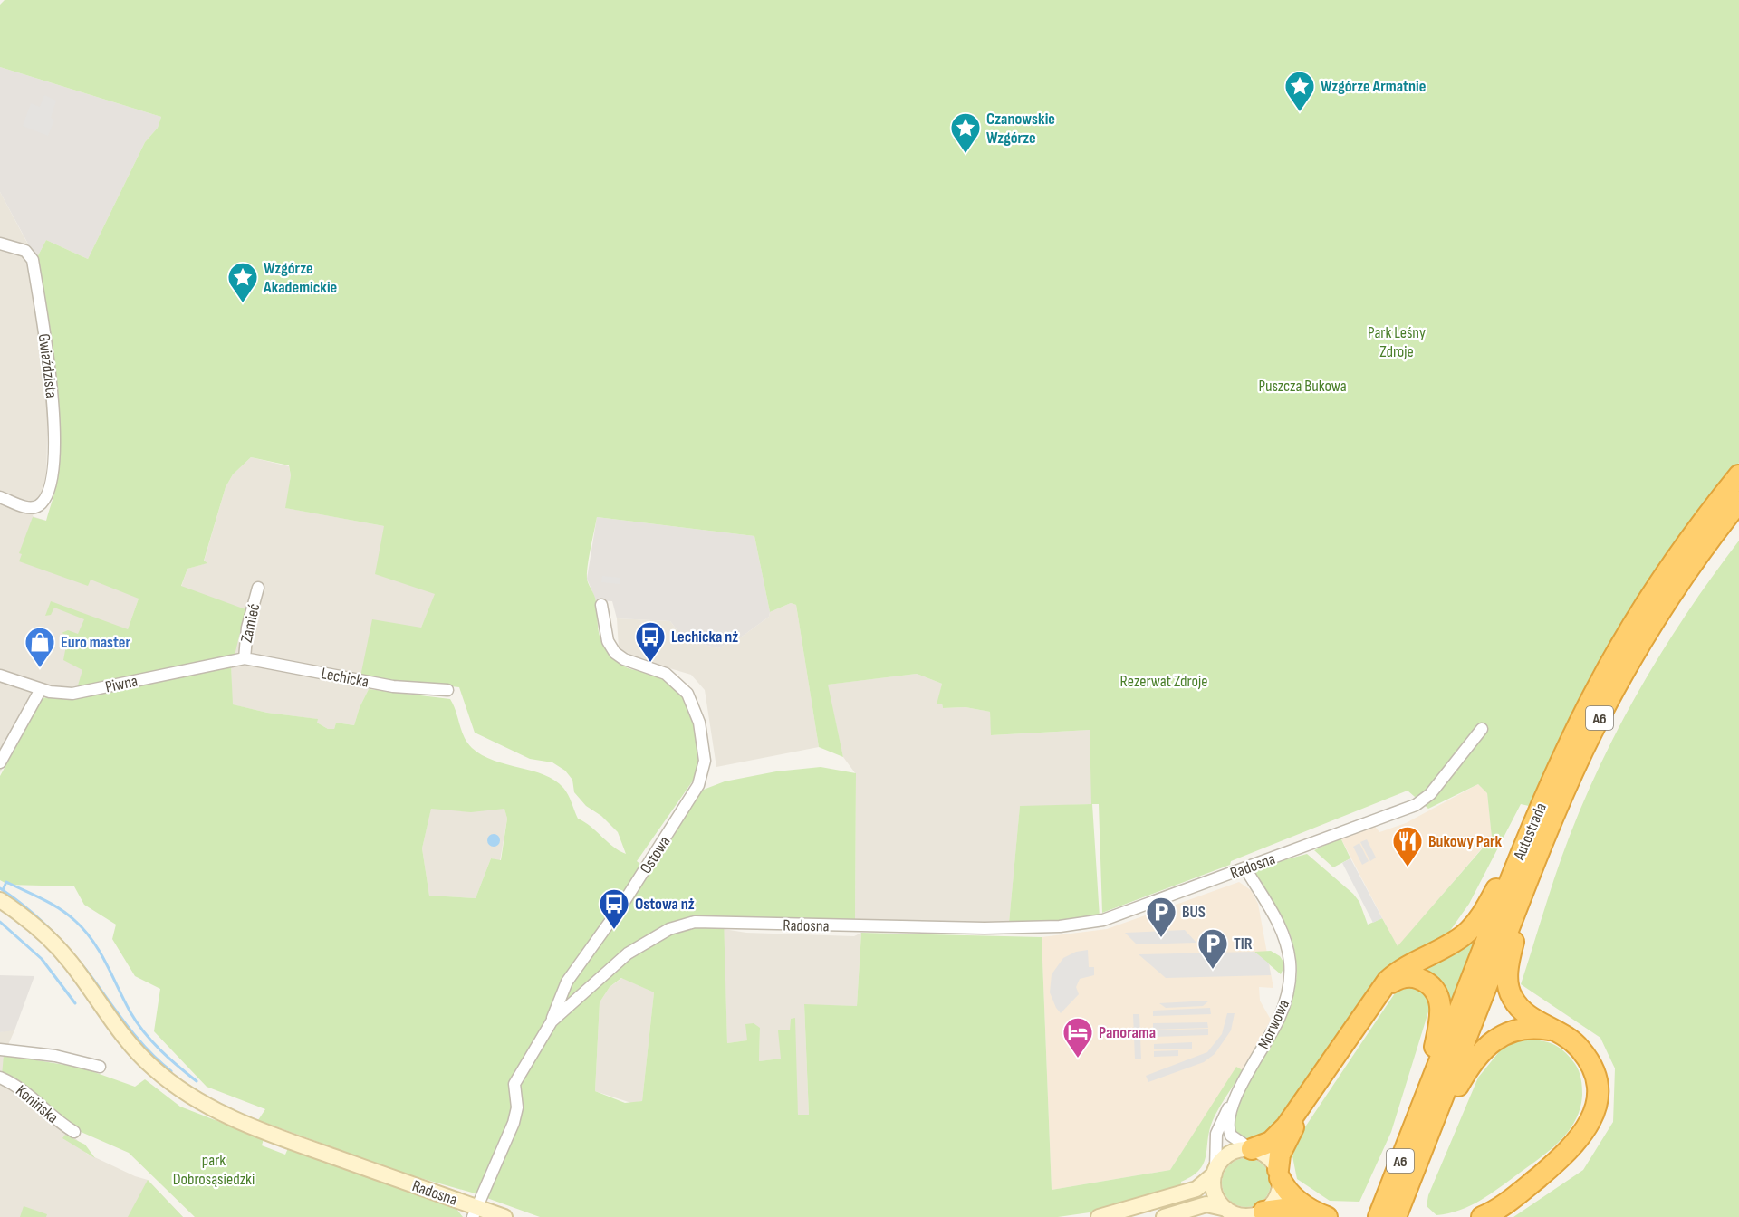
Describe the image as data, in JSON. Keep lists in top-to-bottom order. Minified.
{"streets":{"highway":["A6","Autostrada"],"main road":["Radosna"],"street":["Gwiaździsta","Zamieć","Lechicka","Piwna","Ostowa","Morwowa","Konińska"]},"crossings":[["Zamieć","Lechicka"],["Zamieć","Piwna"],["Lechicka","Piwna"],["Ostowa","Radosna"],["Radosna","Morwowa"]],"parks":["Park Leśny Zdroje","Puszcza Bukowa","Rezerwat Zdroje","park Dobrosąsiedzki"],"places":{"place":["Wzgórze Armatnie","Czanowskie Wzgórze","Wzgórze Akademickie"],"bus stop":["Lechicka nż","Ostowa nż"],"shop":["Euro master"],"restaurant":["Bukowy Park"],"parking":["BUS","TIR"],"hotel":["Panorama"]}}
